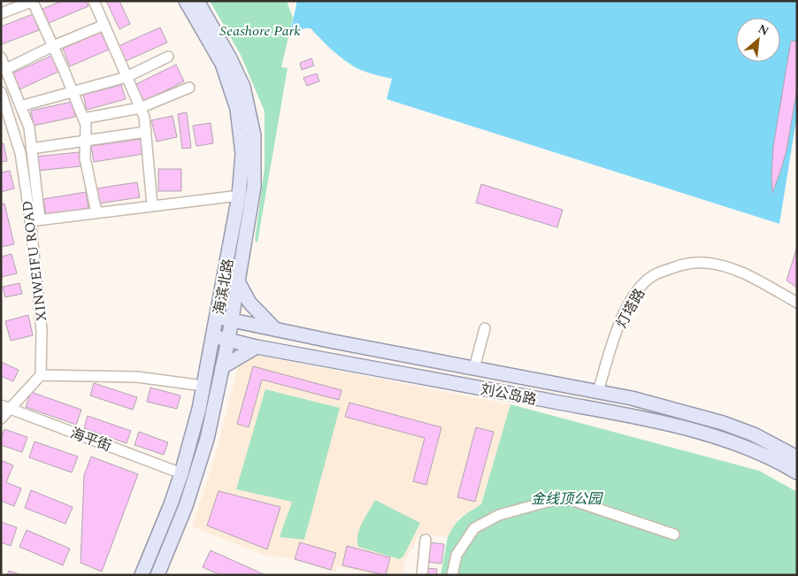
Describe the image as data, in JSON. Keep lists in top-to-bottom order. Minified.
{"streets":{"main road":["海滨北路","刘公岛路"],"street":["XINWEIFU ROAD","灯塔路","海平街"]},"crossings":[["海滨北路","刘公岛路"],["海滨北路","海平街"],["灯塔路","刘公岛路"]],"parks":["Seashore Park","金线顶公园"],"north":"top right"}
